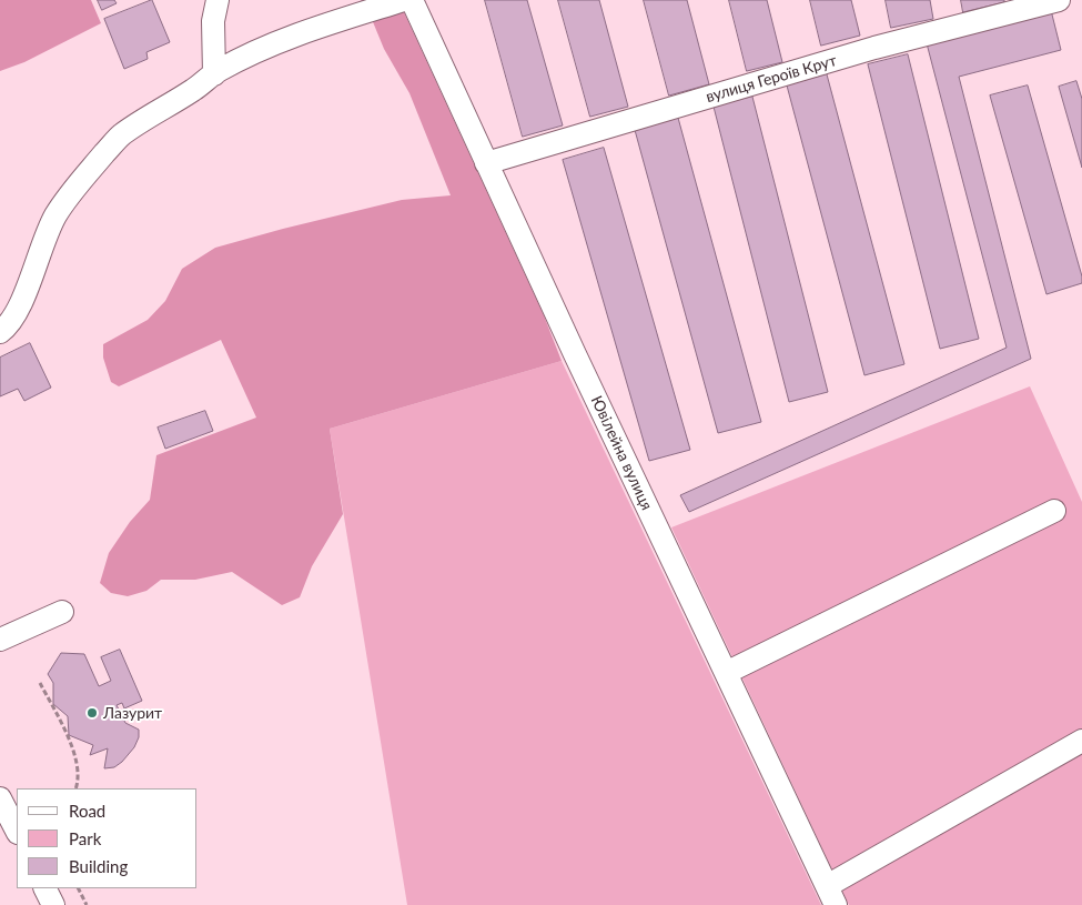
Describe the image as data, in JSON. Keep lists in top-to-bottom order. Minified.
{"streets":{"street":["вулиця Героїв Крут","Ювілейна вулиця"]},"crossings":[["вулиця Героїв Крут","Ювілейна вулиця"]],"places":["Лазурит"],"legend":["Road","Park","Building"]}
